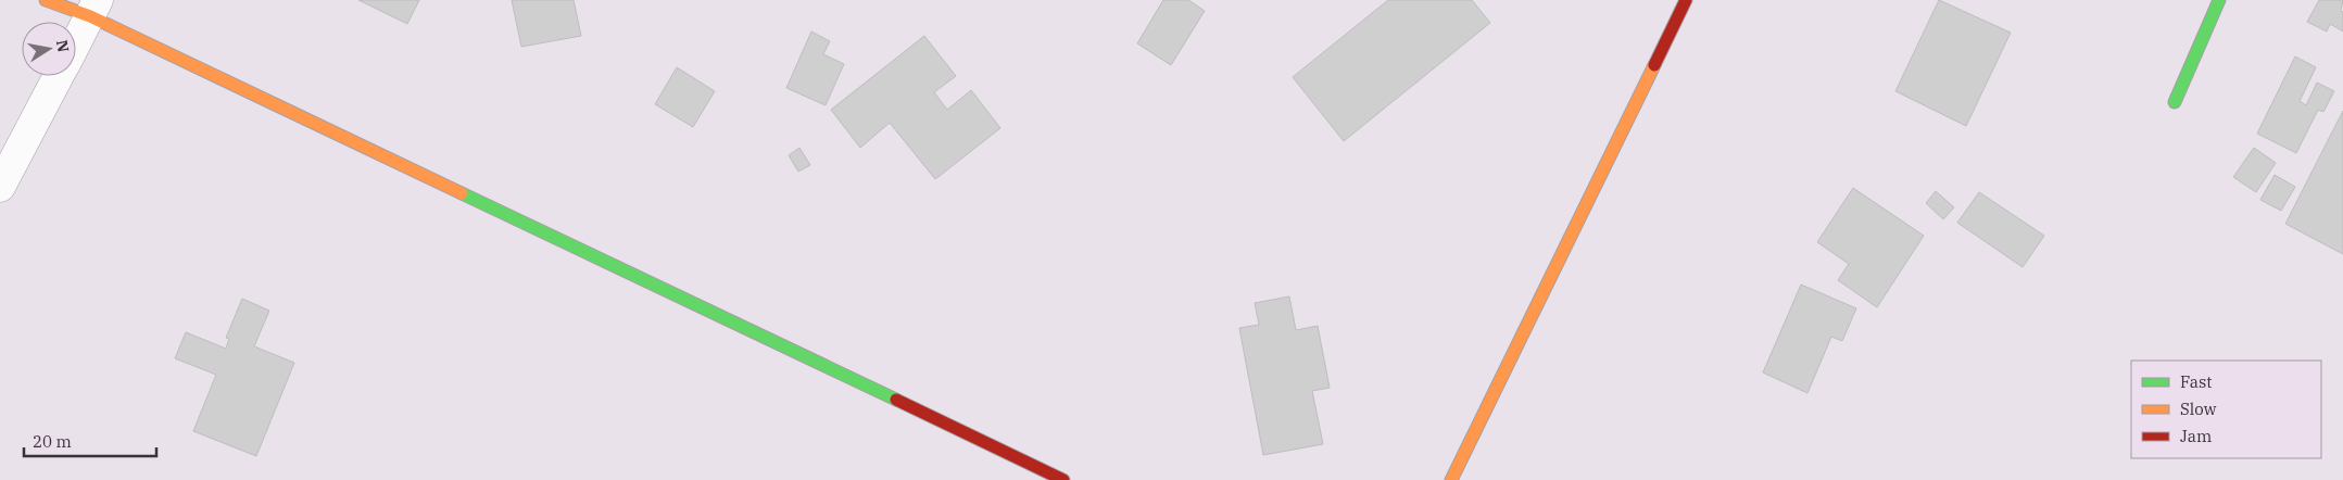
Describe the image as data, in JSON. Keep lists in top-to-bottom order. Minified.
{"legend":["Fast","Slow","Jam"],"scale_bar":"20 m","north":"right"}
